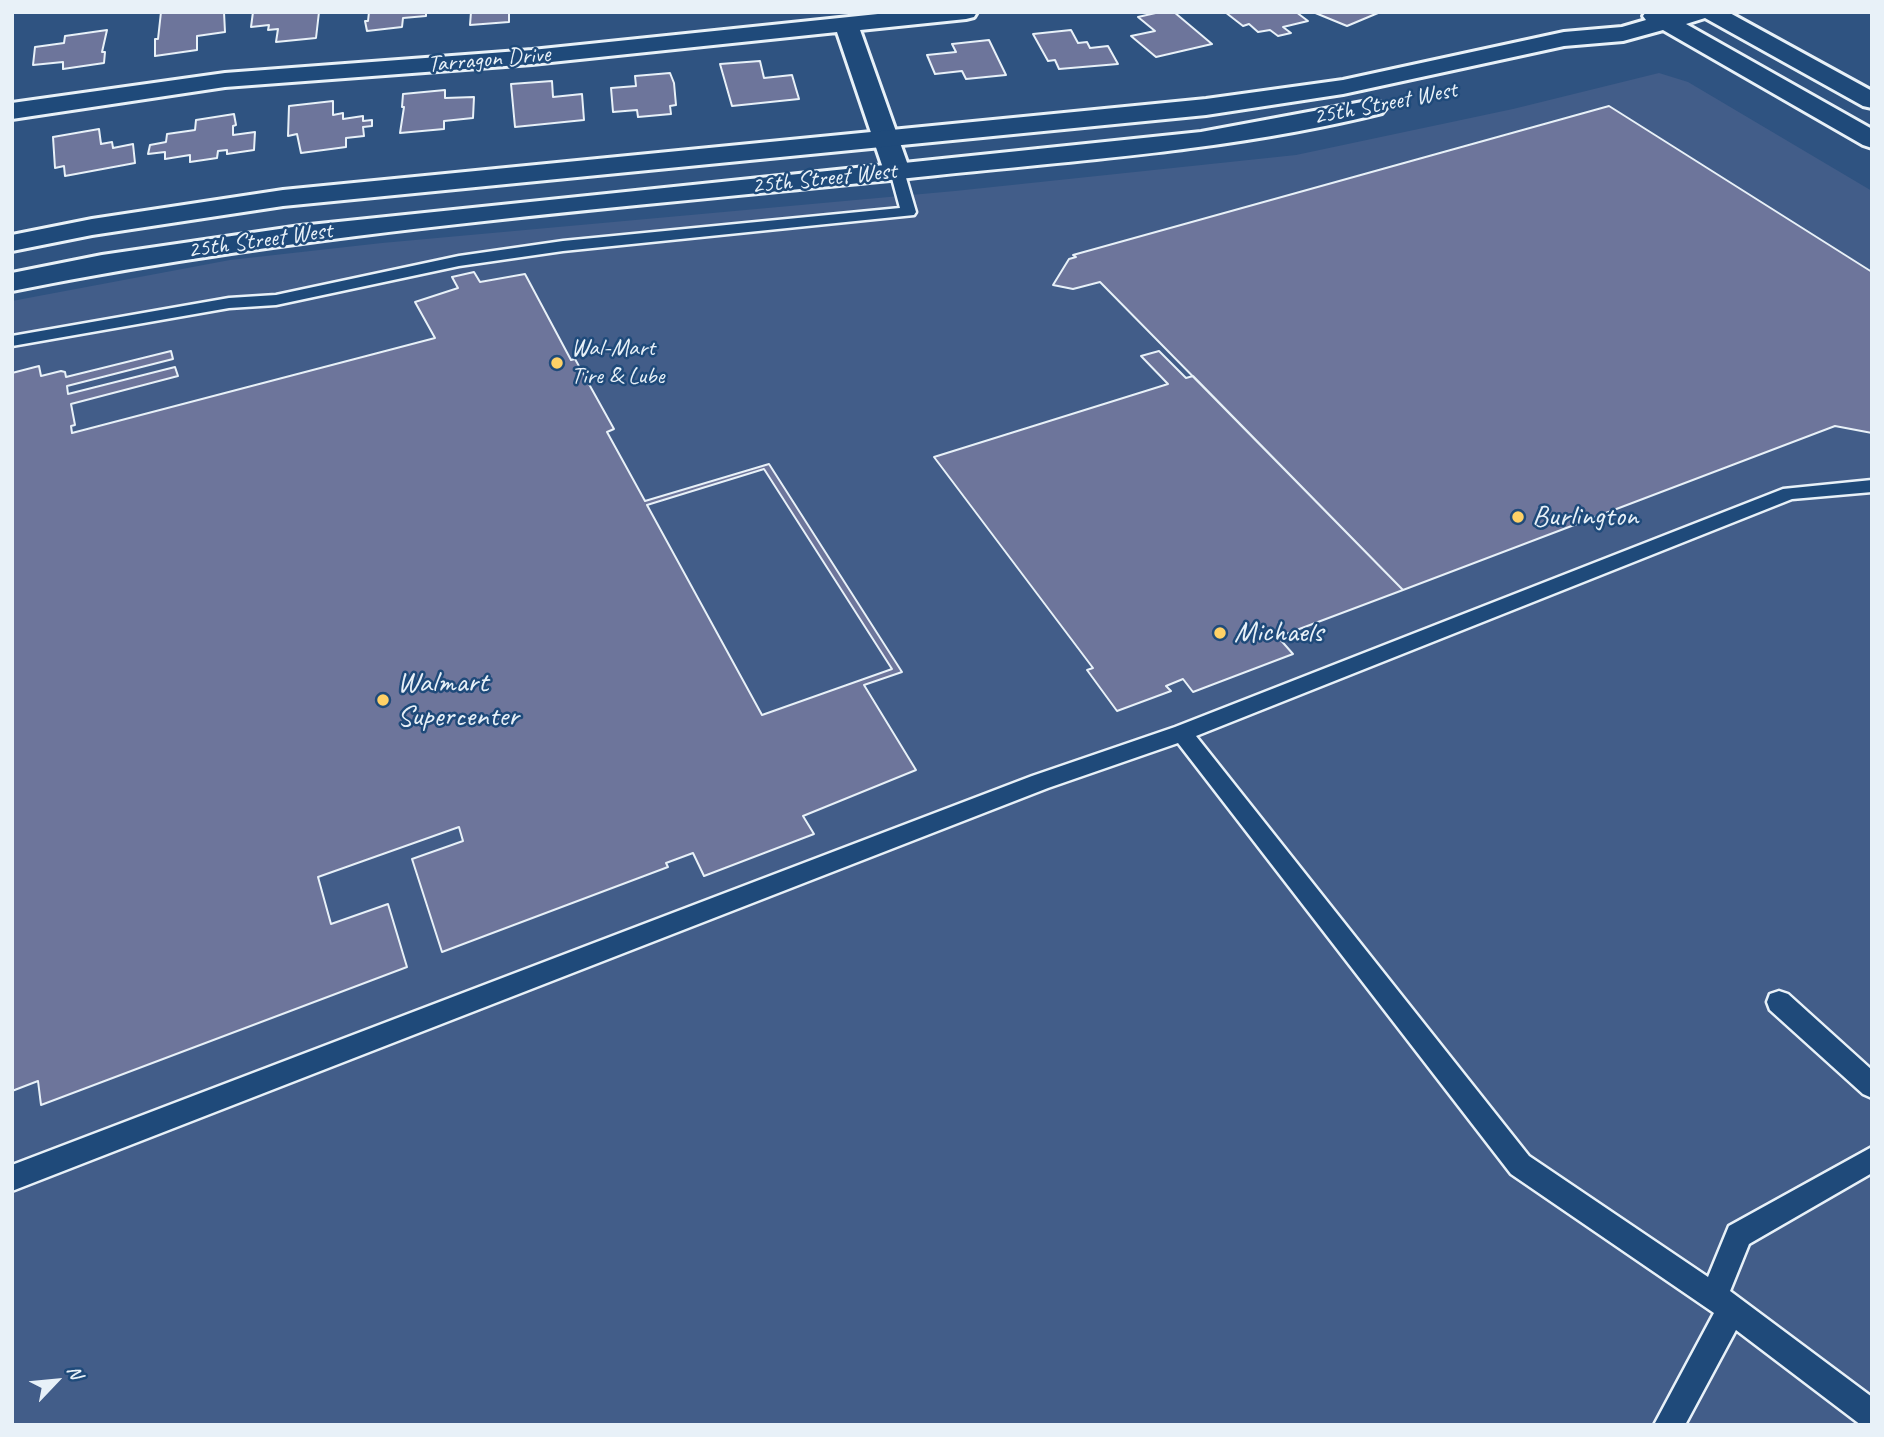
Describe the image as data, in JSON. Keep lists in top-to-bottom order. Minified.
{"streets":{"street":["Tarragon Drive","25th Street West"]},"places":["Wal-Mart Tire & Lube","Burlington","Michaels","Walmart Supercenter"],"north":"top right"}
